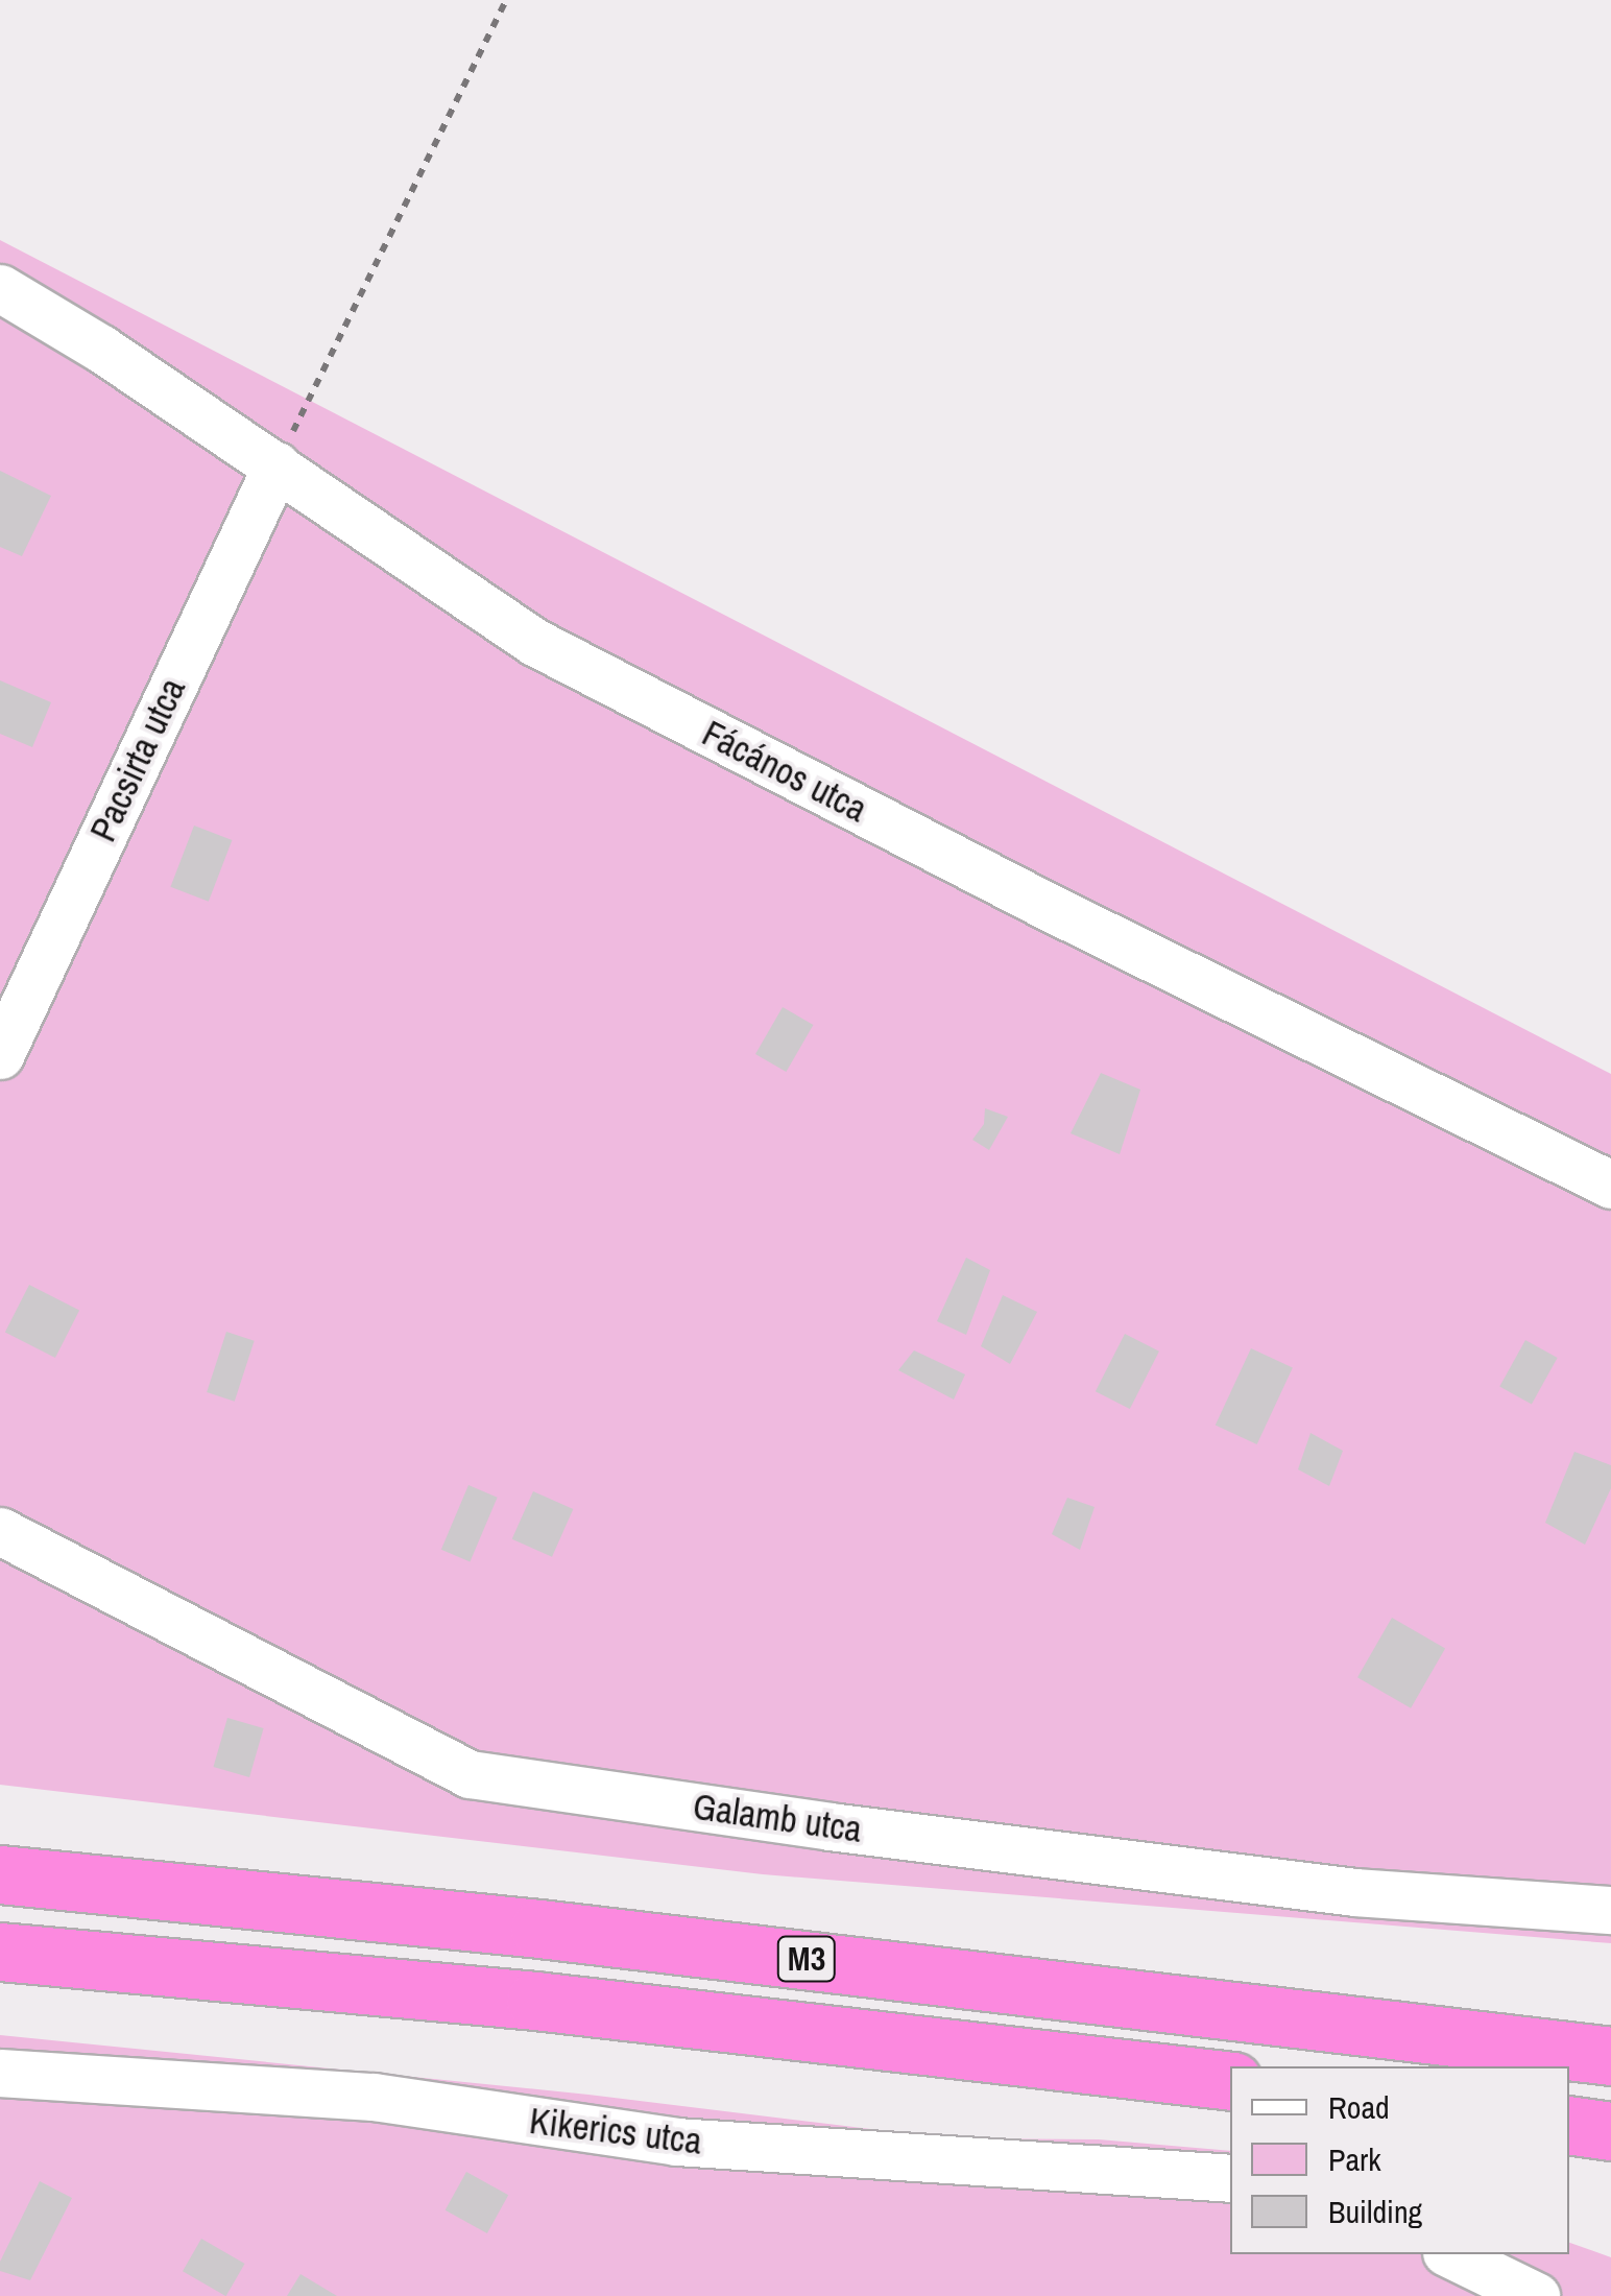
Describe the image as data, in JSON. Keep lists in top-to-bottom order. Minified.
{"streets":{"highway":["M3"],"street":["Pacsirta utca","Fácános utca","Galamb utca","Kikerics utca"]},"crossings":[["Pacsirta utca","Fácános utca"]],"legend":["Road","Park","Building"]}
